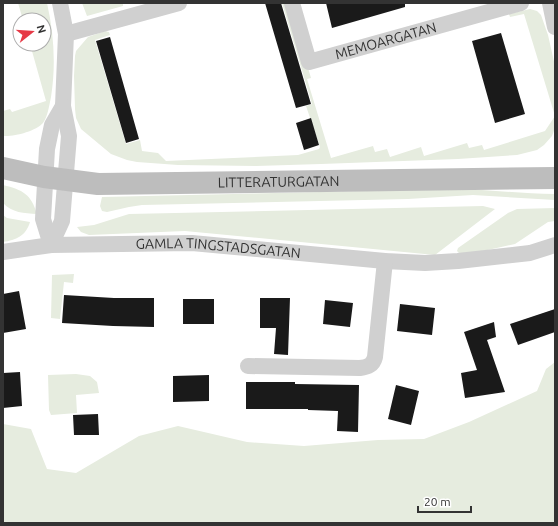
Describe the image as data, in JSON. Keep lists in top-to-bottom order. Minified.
{"streets":{"street":["MEMOARGATAN","LITTERATURGATAN","GAMLA TINGSTADSGATAN"]},"scale_bar":"20 m","north":"right"}
